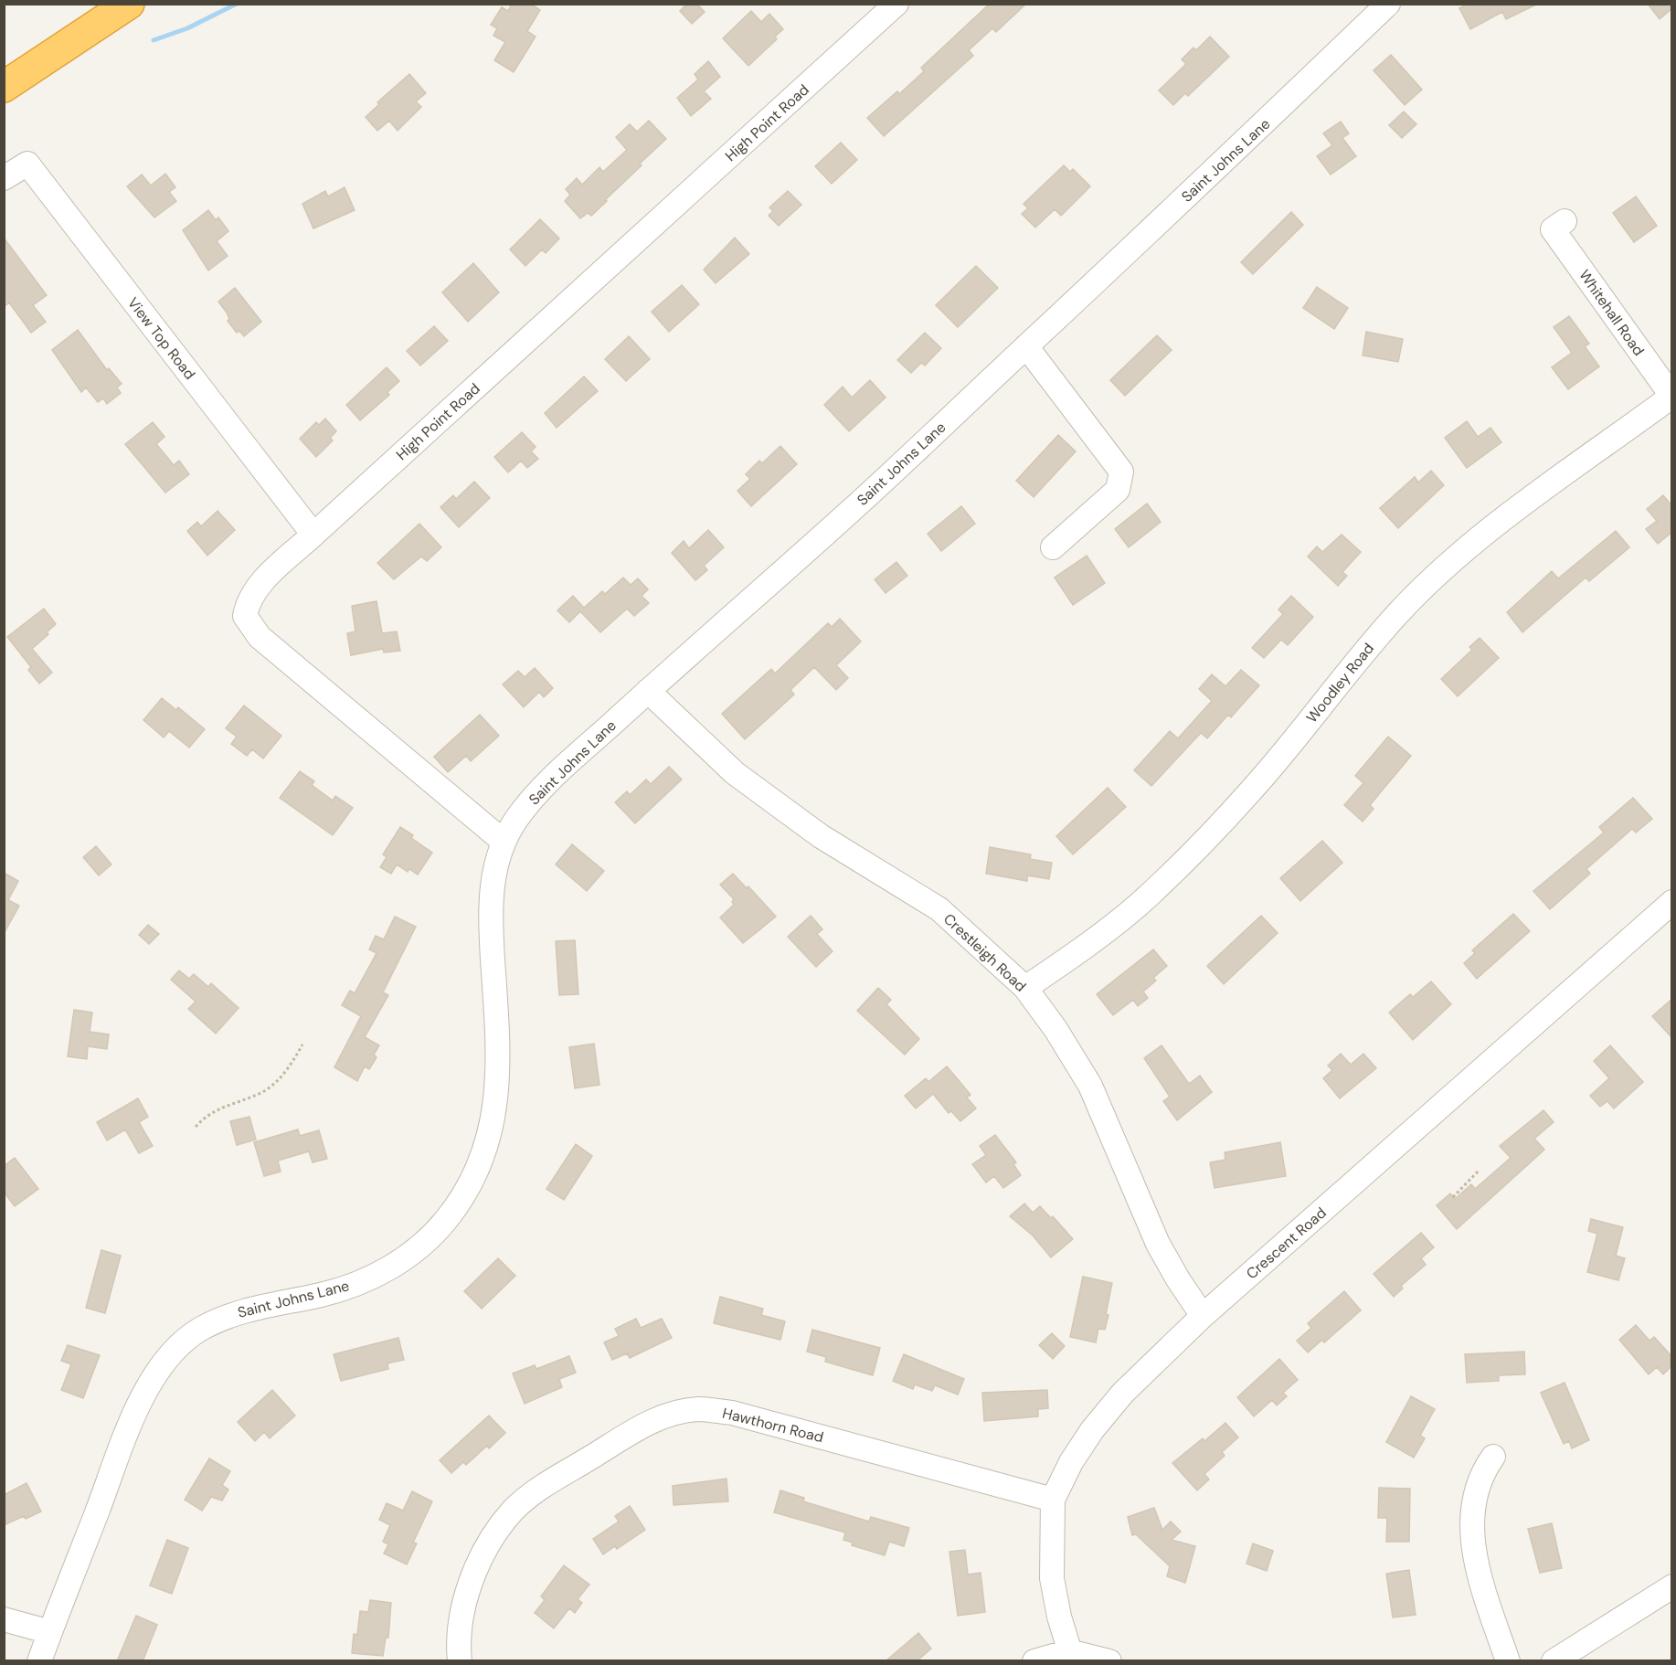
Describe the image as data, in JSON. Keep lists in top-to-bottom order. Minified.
{"streets":{"street":["High Point Road","Saint Johns Lane","Whitehall Road","View Top Road","Woodley Road","Crestleigh Road","Crescent Road","Hawthorn Road"]},"crossings":[["High Point Road","Saint Johns Lane"],["High Point Road","View Top Road"],["Saint Johns Lane","Crestleigh Road"],["Whitehall Road","Woodley Road"],["Woodley Road","Crestleigh Road"],["Crestleigh Road","Crescent Road"],["Crescent Road","Hawthorn Road"]]}
